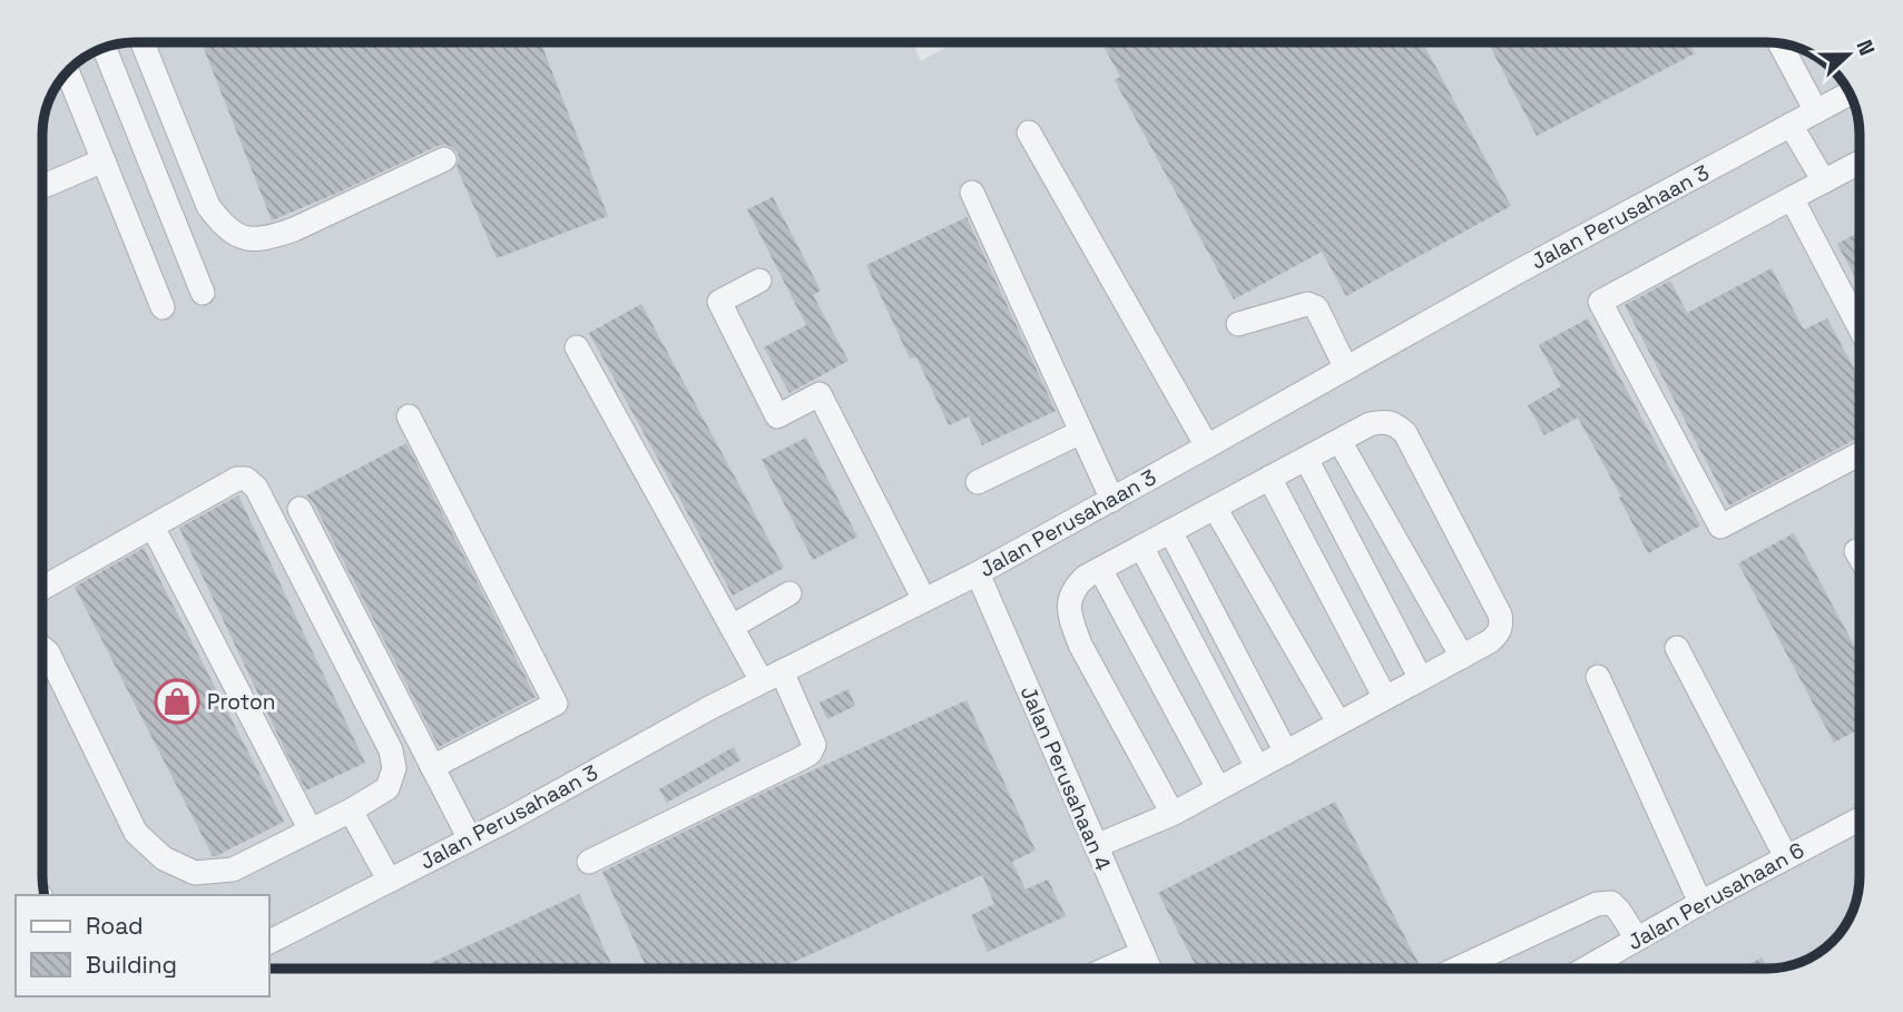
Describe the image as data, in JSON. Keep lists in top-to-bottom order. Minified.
{"streets":{"street":["Jalan Perusahaan 3","Jalan Perusahaan 4","Jalan Perusahaan 6"]},"crossings":[["Jalan Perusahaan 3","Jalan Perusahaan 4"]],"places":{"shop":["Proton"]},"legend":["Road","Building"],"north":"right"}
